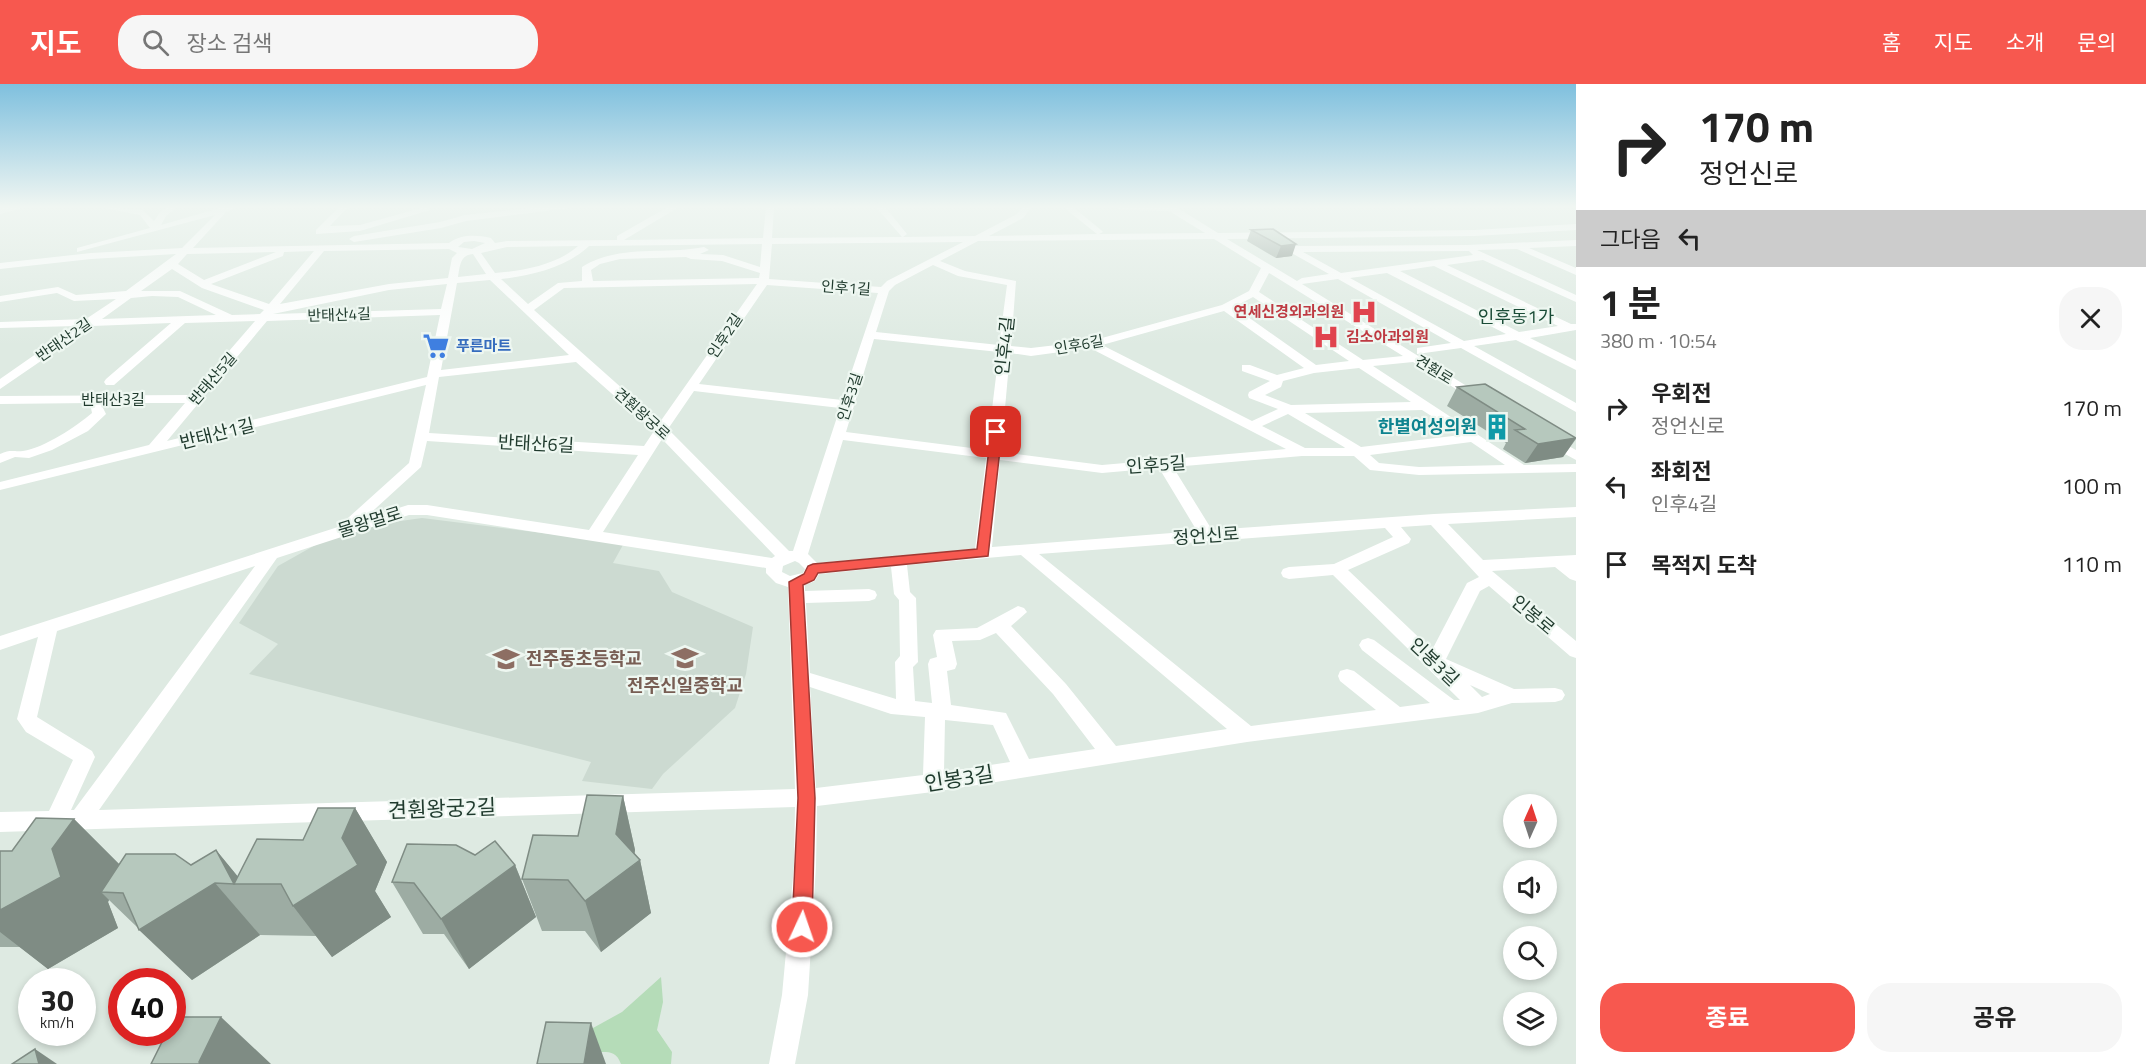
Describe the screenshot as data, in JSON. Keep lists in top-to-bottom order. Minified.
{"streets":{"street":["인후1길","반태산4길","인후2길","반태산2길","인후6길","인후4길","견훤로","반태산5길","인후3길","반태산3길","견훤왕궁로","반태산1길","반태산6길","인후5길","물왕멀로","정언신로","인봉로","인봉3길","견훤왕궁2길"]},"crossings":[["인후1길","인후2길"],["인후1길","인후3길"],["인후1길","견훤왕궁로"],["반태산4길","반태산2길"],["반태산4길","반태산5길"],["인후2길","견훤왕궁로"],["인후2길","반태산6길"],["인후2길","물왕멀로"],["인후6길","인후4길"],["인후6길","인후3길"],["인후4길","인후5길"],["인후4길","정언신로"],["반태산5길","반태산3길"],["반태산5길","반태산1길"],["인후3길","견훤왕궁로"],["인후3길","인후5길"],["인후3길","물왕멀로"],["견훤왕궁로","반태산1길"],["견훤왕궁로","물왕멀로"],["정언신로","인봉로"],["인봉3길","견훤왕궁2길"]],"districts":["인후동1가"],"places":{"hospital":["연세신경외과의원","김소아과의원"],"supermarket":["푸른마트"],"building":["한별여성의원"],"school or university":["전주신일중학교","전주동초등학교"]},"north":"top","page":{"header":"지도","search":"장소 검색","nav":["홈","지도","소개","문의"],"turn":["170 m","정언신로"],"then":"그다음","heading":["1 분","380 m · 10:54"],"list":[{"name":"우회전","note":"정언신로","value":"170 m"},{"name":"좌회전","note":"인후4길","value":"100 m"},{"name":"목적지 도착","value":"110 m"}],"speed":"30 km/h","limit":"40","buttons":["종료","공유"]}}
